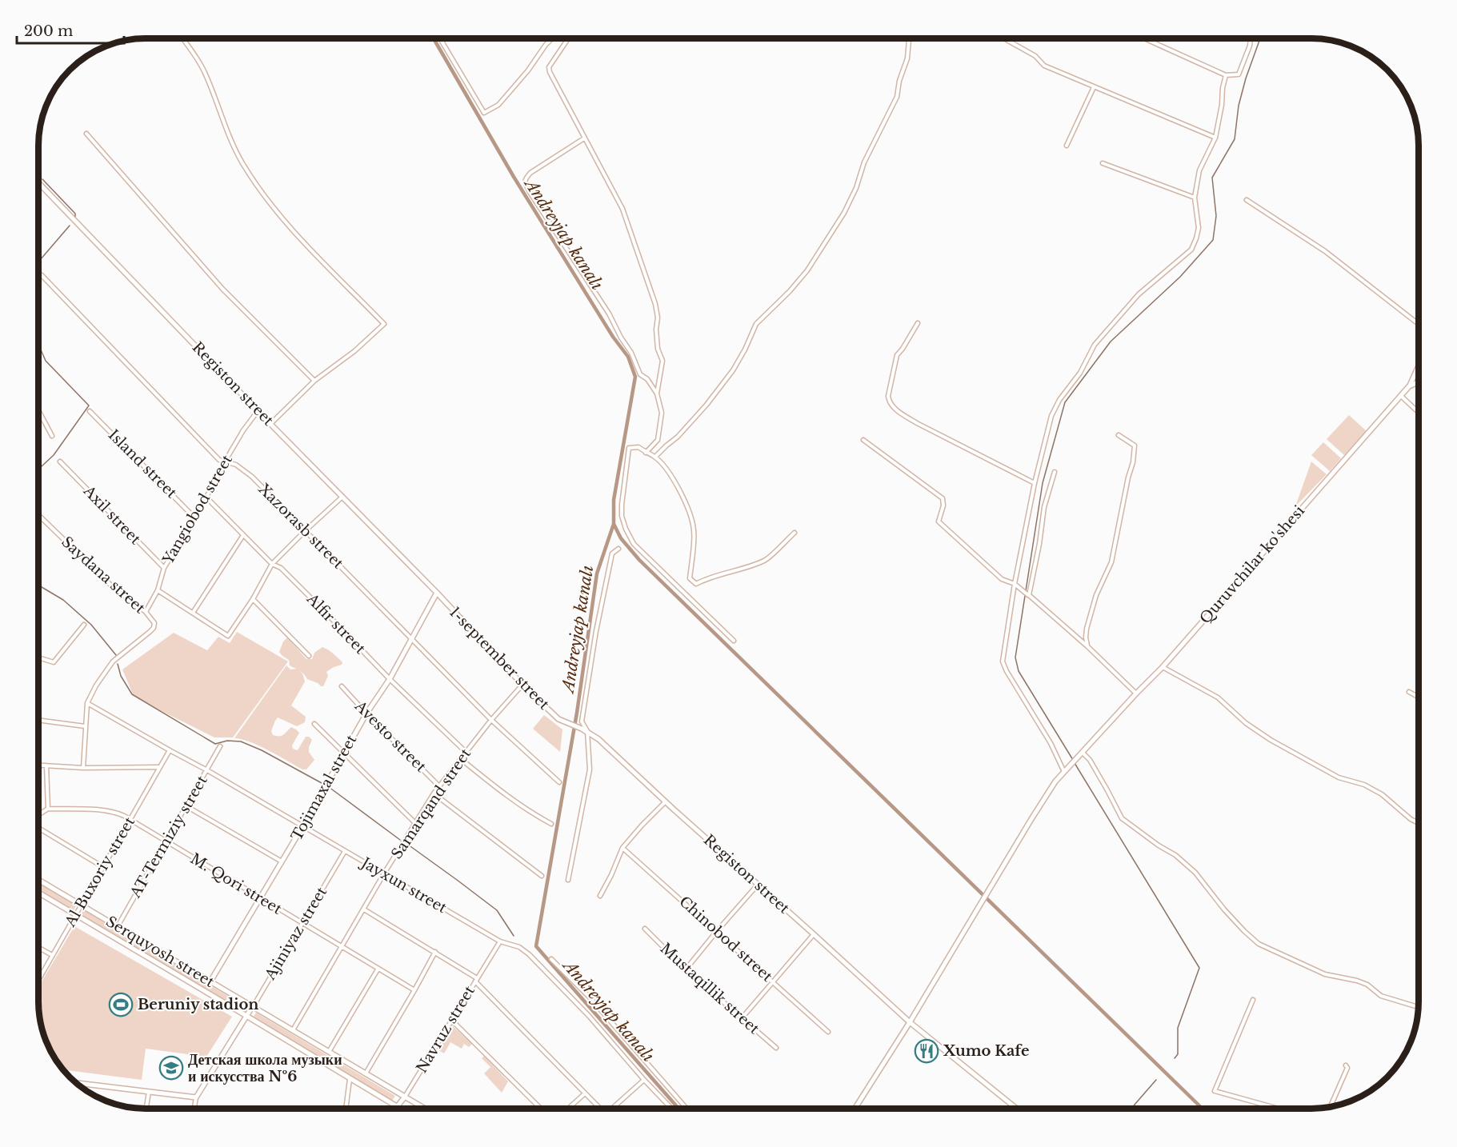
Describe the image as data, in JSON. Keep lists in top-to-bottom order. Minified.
{"streets":{"street":["Registon street","Island street","Yangiobod street","Axil street","Xazorasb street","Quruvchilar ko'shesi","Saydana street","Alfir street","1-september street","Avesto street","Tojimaxal street","Samarqand street","AT-Termiziy street","Al Buxoriy street","M. Qori street","Jayxun street","Ajiniyaz street","Chinobod street","Serquyosh street","Mustaqillik street","Navruz street"]},"crossings":[["Registon street","Yangiobod street"],["Registon street","Quruvchilar ko'shesi"],["Registon street","1-september street"],["Registon street","Tojimaxal street"],["Island street","Yangiobod street"],["Yangiobod street","Axil street"],["Yangiobod street","Xazorasb street"],["Yangiobod street","Saydana street"],["Yangiobod street","Alfir street"],["Xazorasb street","Tojimaxal street"],["Xazorasb street","Samarqand street"],["Saydana street","Jayxun street"],["Alfir street","Tojimaxal street"],["Alfir street","Samarqand street"],["1-september street","Tojimaxal street"],["1-september street","Samarqand street"],["Avesto street","Tojimaxal street"],["Avesto street","Samarqand street"],["Tojimaxal street","M. Qori street"],["Tojimaxal street","Jayxun street"],["Tojimaxal street","Serquyosh street"],["Samarqand street","M. Qori street"],["Samarqand street","Jayxun street"],["Samarqand street","Serquyosh street"],["AT-Termiziy street","M. Qori street"],["AT-Termiziy street","Jayxun street"],["AT-Termiziy street","Serquyosh street"],["Al Buxoriy street","M. Qori street"],["Al Buxoriy street","Jayxun street"],["Al Buxoriy street","Serquyosh street"],["M. Qori street","Ajiniyaz street"],["Jayxun street","Ajiniyaz street"],["Jayxun street","Navruz street"],["Ajiniyaz street","Serquyosh street"],["Serquyosh street","Navruz street"]],"water":["Andreyjap kanalı"],"places":{"sports":["Beruniy stadion"],"restaurant":["Xumo Kafe"],"school or university":["Детская школа музыки и искусства №6"]},"scale_bar":"200 m"}
